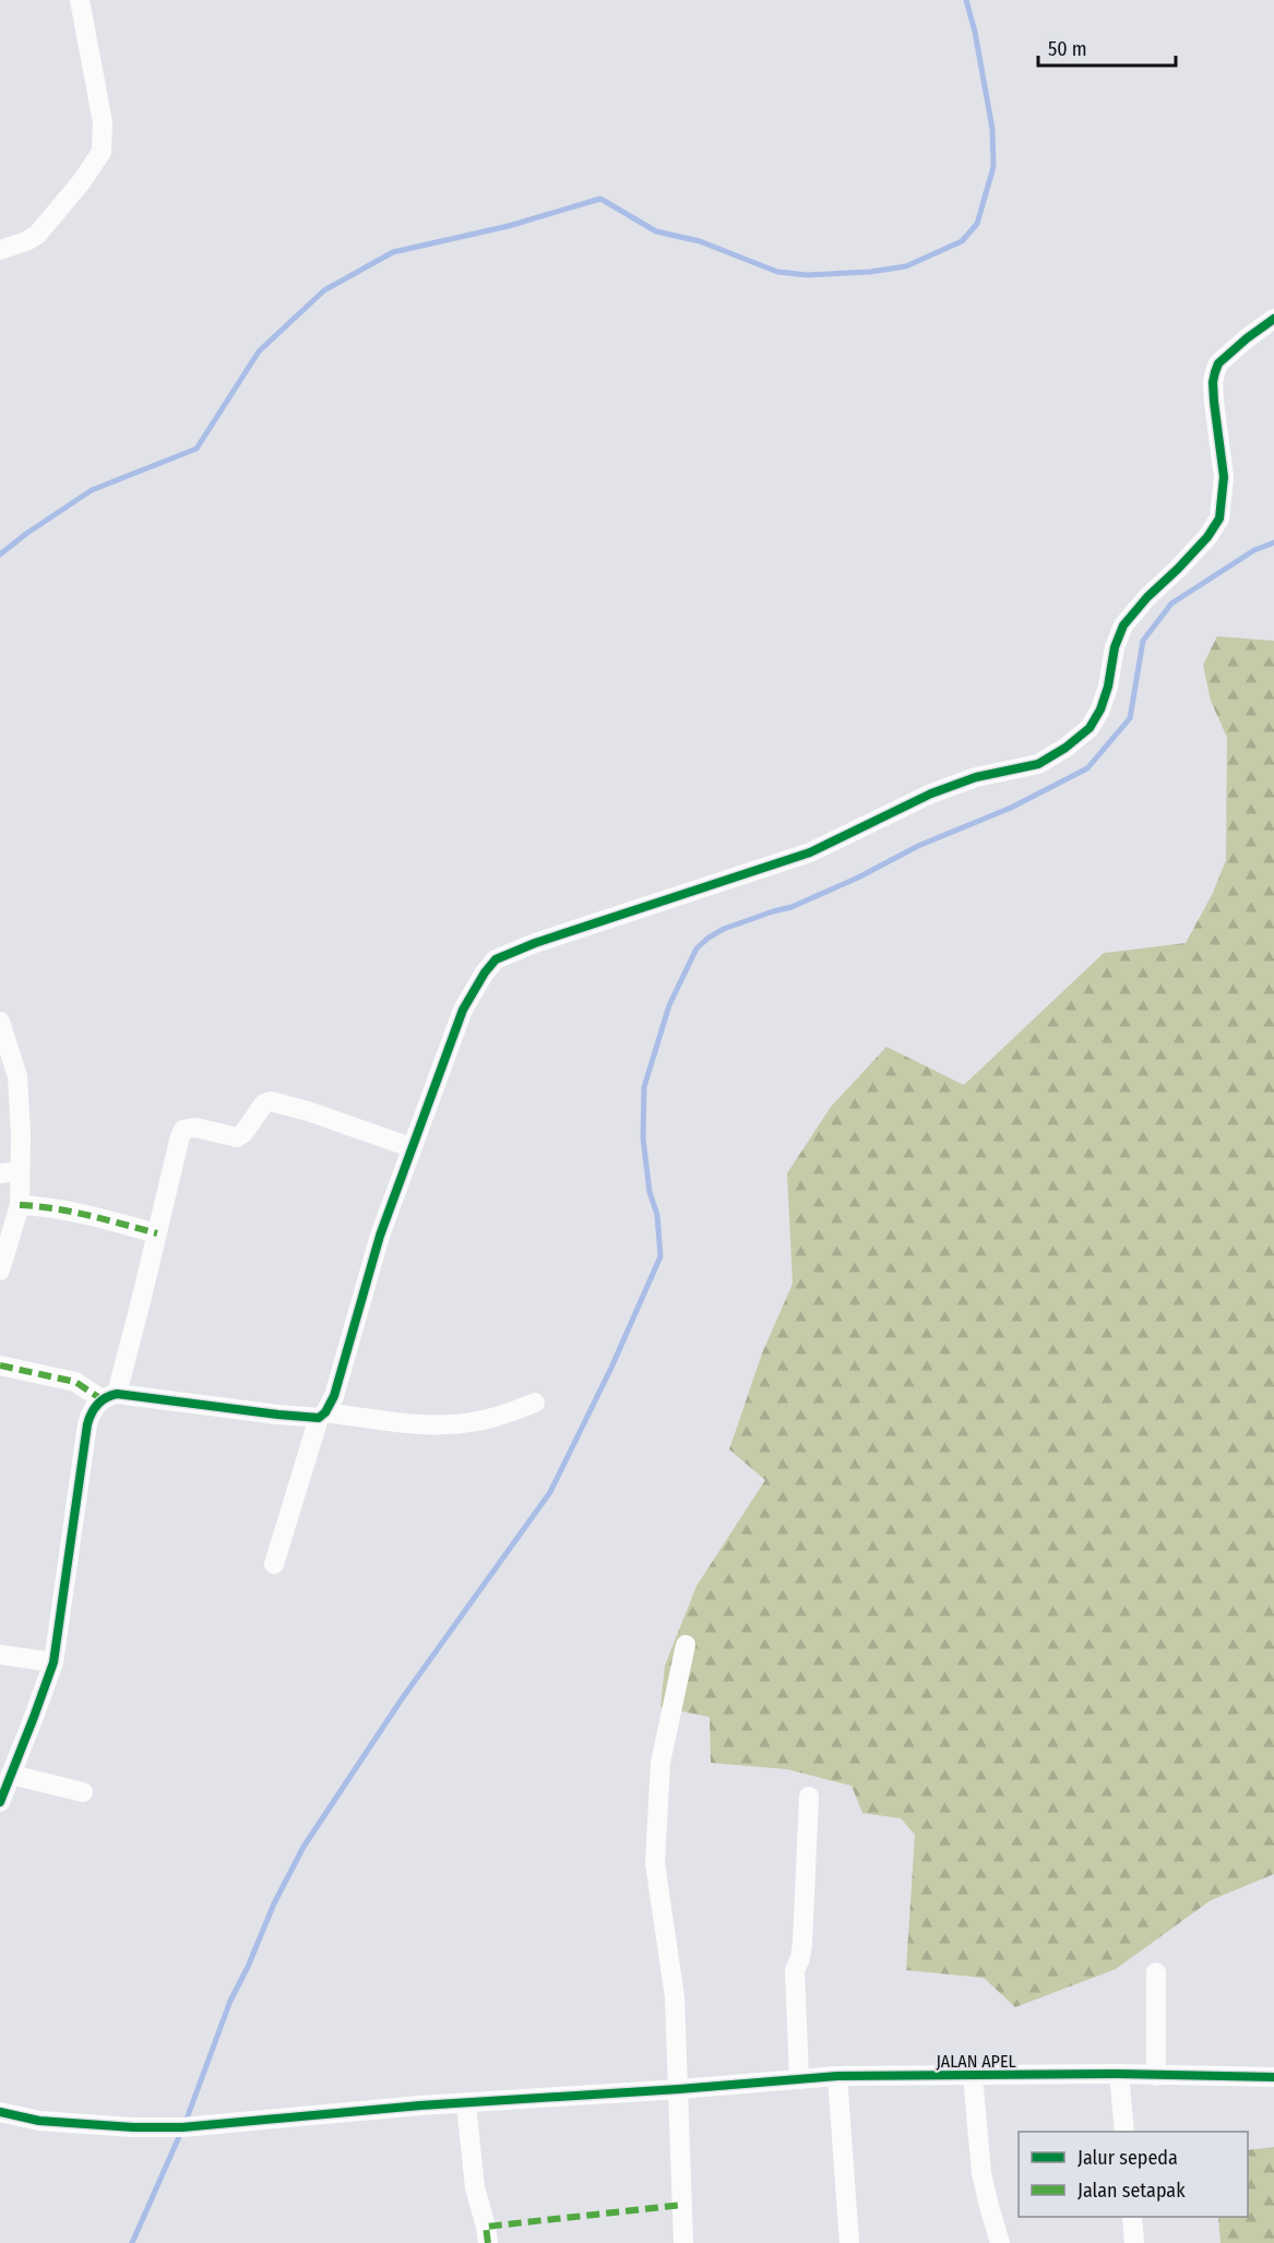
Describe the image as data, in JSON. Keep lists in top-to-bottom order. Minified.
{"streets":{"street":["JALAN APEL"]},"legend":["Jalur sepeda","Jalan setapak"],"scale_bar":"50 m"}
